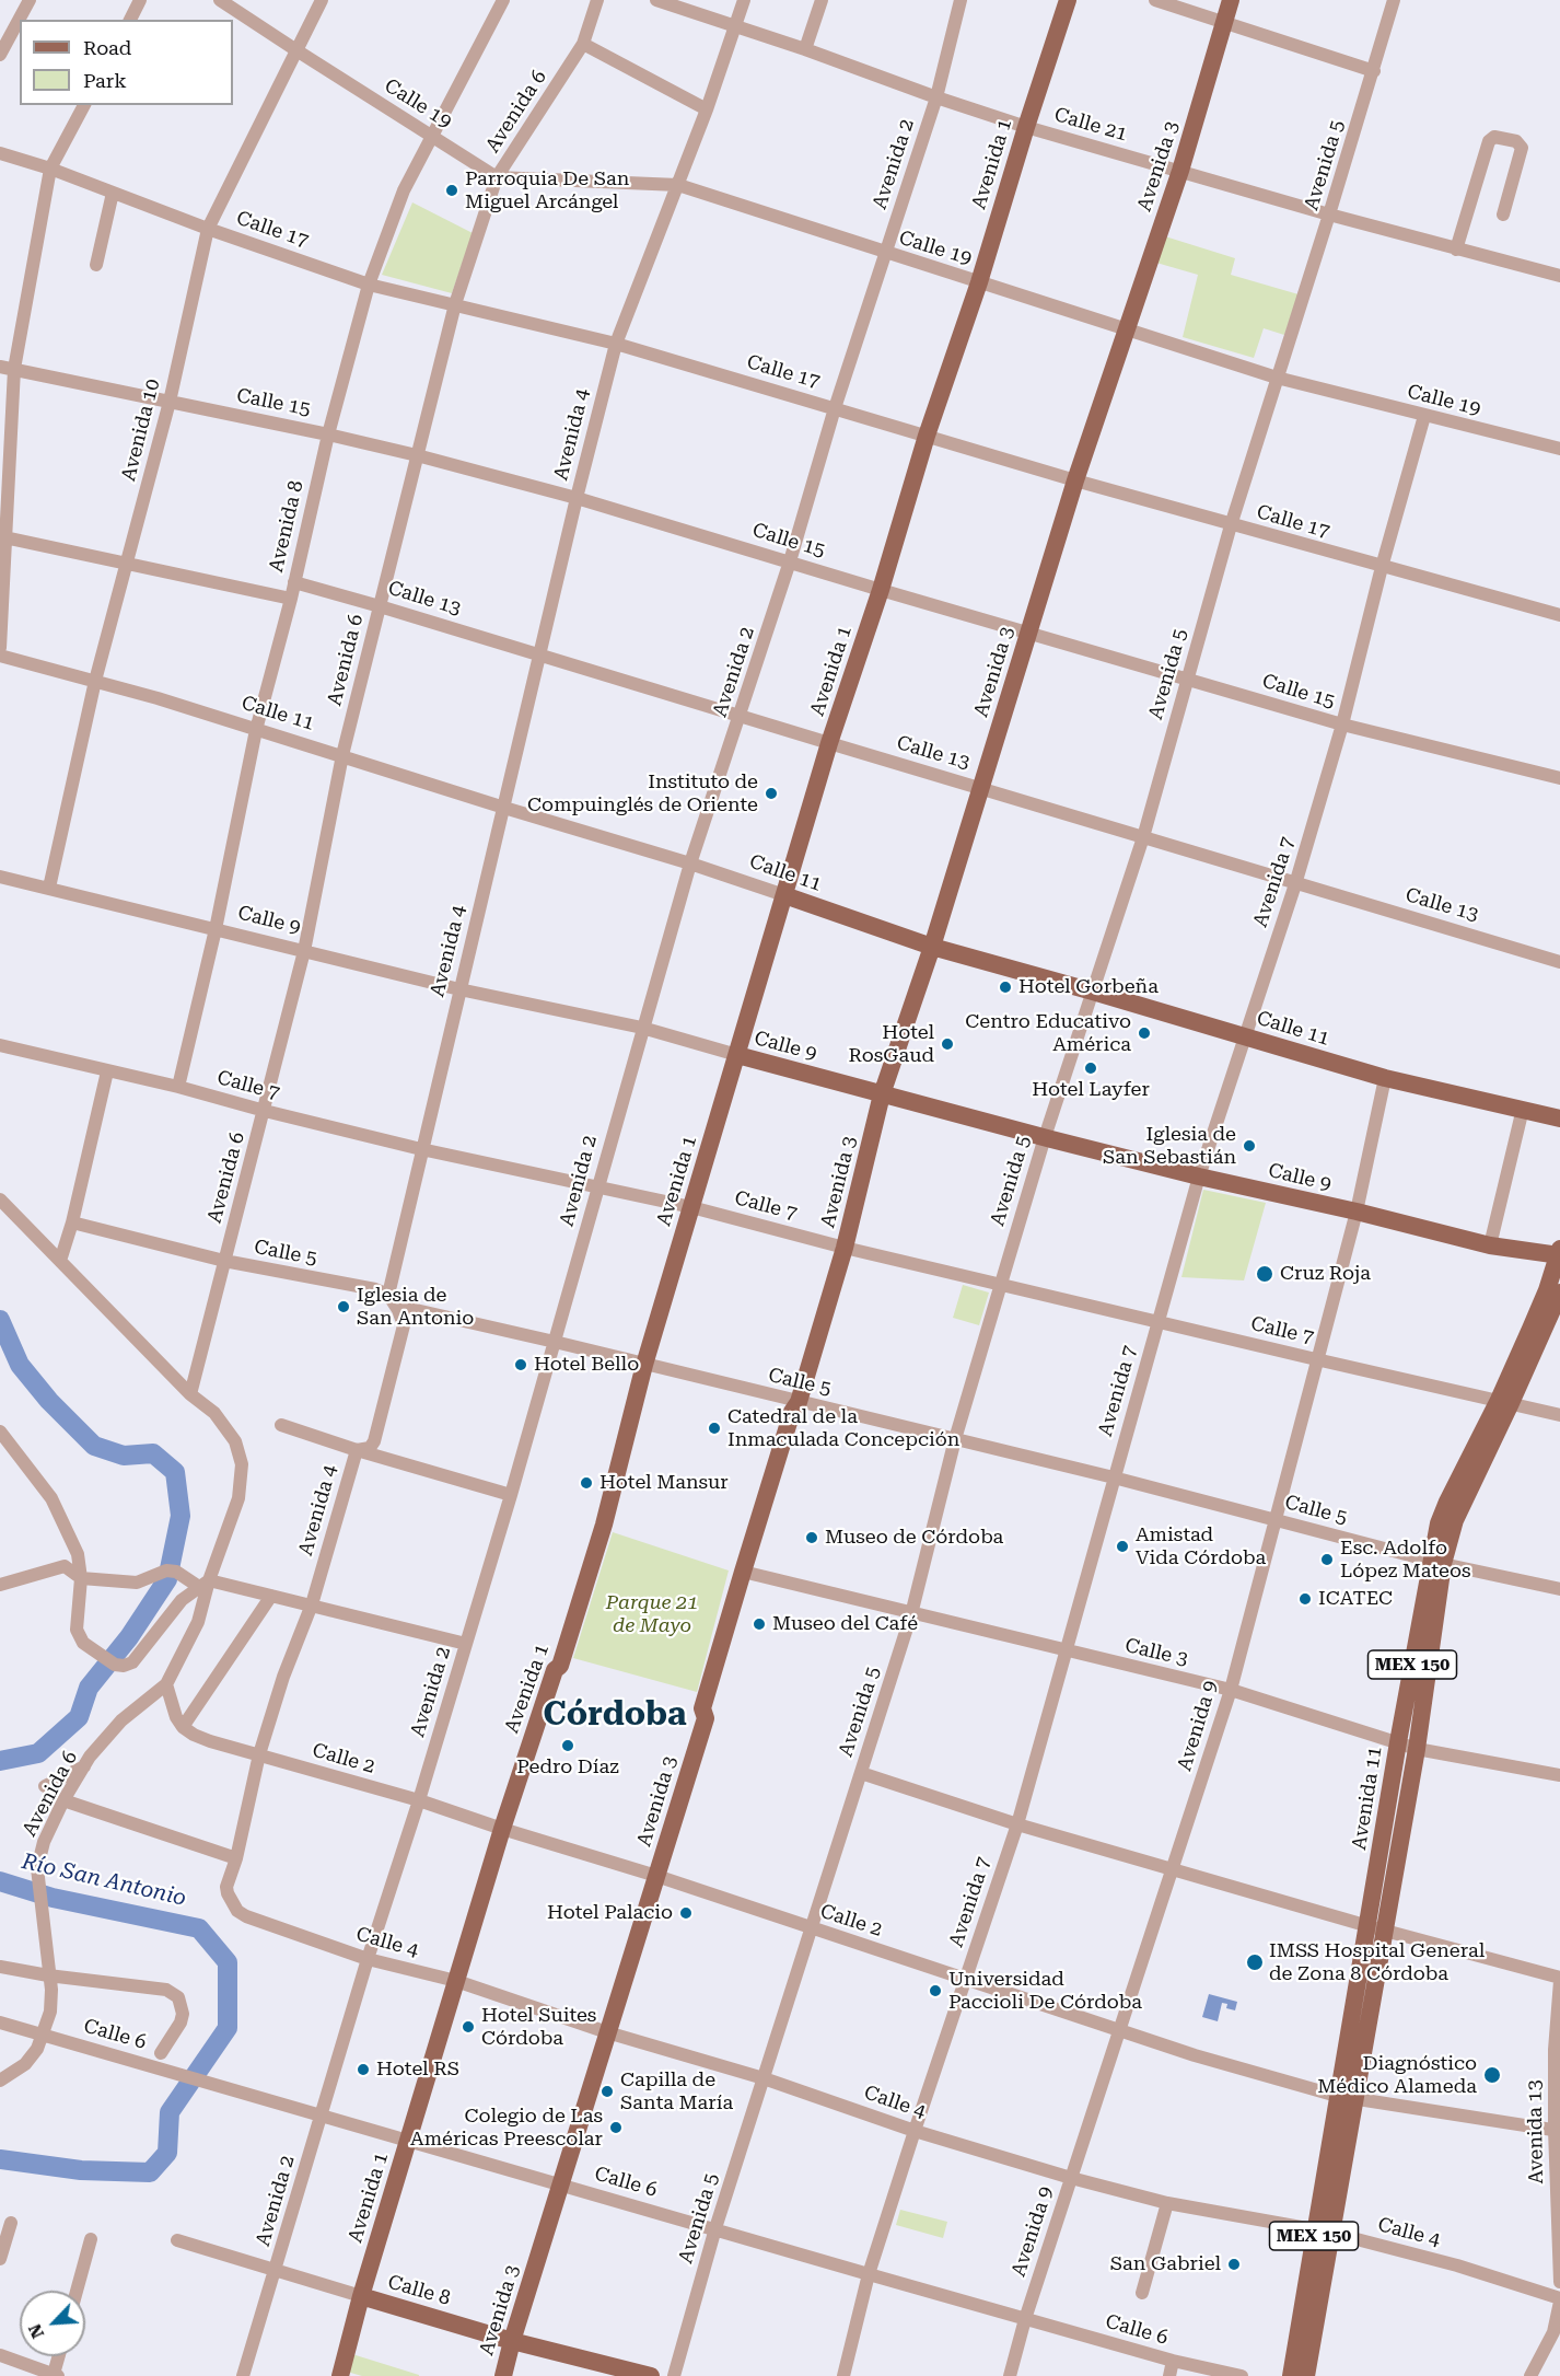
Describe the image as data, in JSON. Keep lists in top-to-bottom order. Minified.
{"streets":{"main road":["Avenida 1","Avenida 3","Calle 11","Calle 9","MEX 150","Avenida 11","Calle 8"],"street":["Calle 19","Avenida 6","Calle 21","Avenida 2","Avenida 5","Calle 17","Calle 15","Avenida 10","Avenida 4","Avenida 8","Calle 13","Avenida 7","Calle 7","Calle 5","Calle 3","Avenida 9","Calle 2","Calle 4","Calle 6","Avenida 13"]},"crossings":[["Calle 19","Avenida 6"],["Calle 19","Avenida 2"],["Calle 19","Avenida 1"],["Calle 19","Avenida 5"],["Calle 19","Avenida 3"],["Calle 19","Avenida 10"],["Calle 19","Avenida 4"],["Calle 19","Avenida 8"],["Calle 19","Avenida 7"],["Avenida 6","Calle 17"],["Avenida 6","Calle 15"],["Avenida 6","Calle 13"],["Avenida 6","Calle 11"],["Avenida 6","Calle 9"],["Avenida 6","Calle 7"],["Avenida 6","Calle 5"],["Avenida 6","Calle 6"],["Calle 21","Avenida 2"],["Calle 21","Avenida 1"],["Calle 21","Avenida 5"],["Calle 21","Avenida 3"],["Calle 21","Avenida 4"],["Avenida 2","Calle 17"],["Avenida 2","Calle 15"],["Avenida 2","Calle 13"],["Avenida 2","Calle 11"],["Avenida 2","Calle 9"],["Avenida 2","Calle 7"],["Avenida 2","Calle 5"],["Avenida 2","Calle 2"],["Avenida 2","Calle 4"],["Avenida 2","Calle 6"],["Avenida 2","Calle 8"],["Avenida 1","Calle 17"],["Avenida 1","Calle 15"],["Avenida 1","Calle 13"],["Avenida 1","Calle 11"],["Avenida 1","Calle 9"],["Avenida 1","Calle 7"],["Avenida 1","Calle 5"],["Avenida 1","Calle 2"],["Avenida 1","Calle 4"],["Avenida 1","Calle 6"],["Avenida 1","Calle 8"],["Avenida 5","Calle 17"],["Avenida 5","Calle 15"],["Avenida 5","Calle 13"],["Avenida 5","Calle 11"],["Avenida 5","Calle 9"],["Avenida 5","Calle 7"],["Avenida 5","Calle 5"],["Avenida 5","Calle 3"],["Avenida 5","Calle 2"],["Avenida 5","Calle 4"],["Avenida 5","Calle 6"],["Avenida 3","Calle 17"],["Avenida 3","Calle 15"],["Avenida 3","Calle 13"],["Avenida 3","Calle 11"],["Avenida 3","Calle 9"],["Avenida 3","Calle 7"],["Avenida 3","Calle 5"],["Avenida 3","Calle 3"],["Avenida 3","Calle 2"],["Avenida 3","Calle 4"],["Avenida 3","Calle 6"],["Avenida 3","Calle 8"],["Calle 17","Avenida 10"],["Calle 17","Avenida 4"],["Calle 17","Avenida 8"],["Calle 17","Avenida 7"],["Calle 15","Avenida 10"],["Calle 15","Avenida 4"],["Calle 15","Avenida 8"],["Calle 15","Avenida 7"],["Avenida 10","Calle 11"],["Avenida 10","Calle 9"],["Avenida 4","Calle 13"],["Avenida 4","Calle 11"],["Avenida 4","Calle 9"],["Avenida 4","Calle 7"],["Avenida 4","Calle 5"],["Avenida 4","Calle 2"],["Avenida 4","Calle 4"],["Avenida 8","Calle 13"],["Avenida 8","Calle 11"],["Avenida 8","Calle 9"],["Avenida 8","Calle 7"],["Calle 13","Avenida 7"],["Calle 11","Avenida 7"],["Calle 11","Avenida 9"],["Avenida 7","Calle 9"],["Avenida 7","Calle 7"],["Avenida 7","Calle 5"],["Avenida 7","Calle 3"],["Avenida 7","Calle 2"],["Avenida 7","Calle 4"],["Avenida 7","Calle 6"],["Calle 9","Avenida 9"],["Calle 9","Avenida 11"],["Calle 7","Avenida 9"],["Calle 7","Avenida 11"],["Calle 5","Avenida 9"],["Calle 5","Avenida 11"],["Calle 3","Avenida 9"],["Calle 3","Avenida 11"],["Avenida 9","Calle 2"],["Avenida 9","Calle 4"],["Avenida 9","Calle 6"],["Calle 2","Avenida 11"],["Calle 2","Avenida 13"],["Avenida 11","Calle 4"]],"districts":["Córdoba"],"water":["Río San Antonio"],"parks":["Parque 21 de Mayo"],"places":["Parroquia De San Miguel Arcángel","Instituto de Compuinglés de Oriente","Hotel Gorbeña","Centro Educativo América","Hotel RosGaud","Hotel Layfer","Iglesia de San Sebastián","Cruz Roja","Iglesia de San Antonio","Hotel Bello","Catedral de la Inmaculada Concepción","Hotel Mansur","Museo de Córdoba","Amistad Vida Córdoba","Esc. Adolfo López Mateos","ICATEC","Museo del Café","Pedro Díaz","Hotel Palacio","IMSS Hospital General de Zona 8 Córdoba","Universidad Paccioli De Córdoba","Hotel Suites Córdoba","Hotel RS","Diagnóstico Médico Alameda","Capilla de Santa María","Colegio de Las Américas Preescolar","San Gabriel"],"legend":["Road","Park"],"north":"bottom left"}
